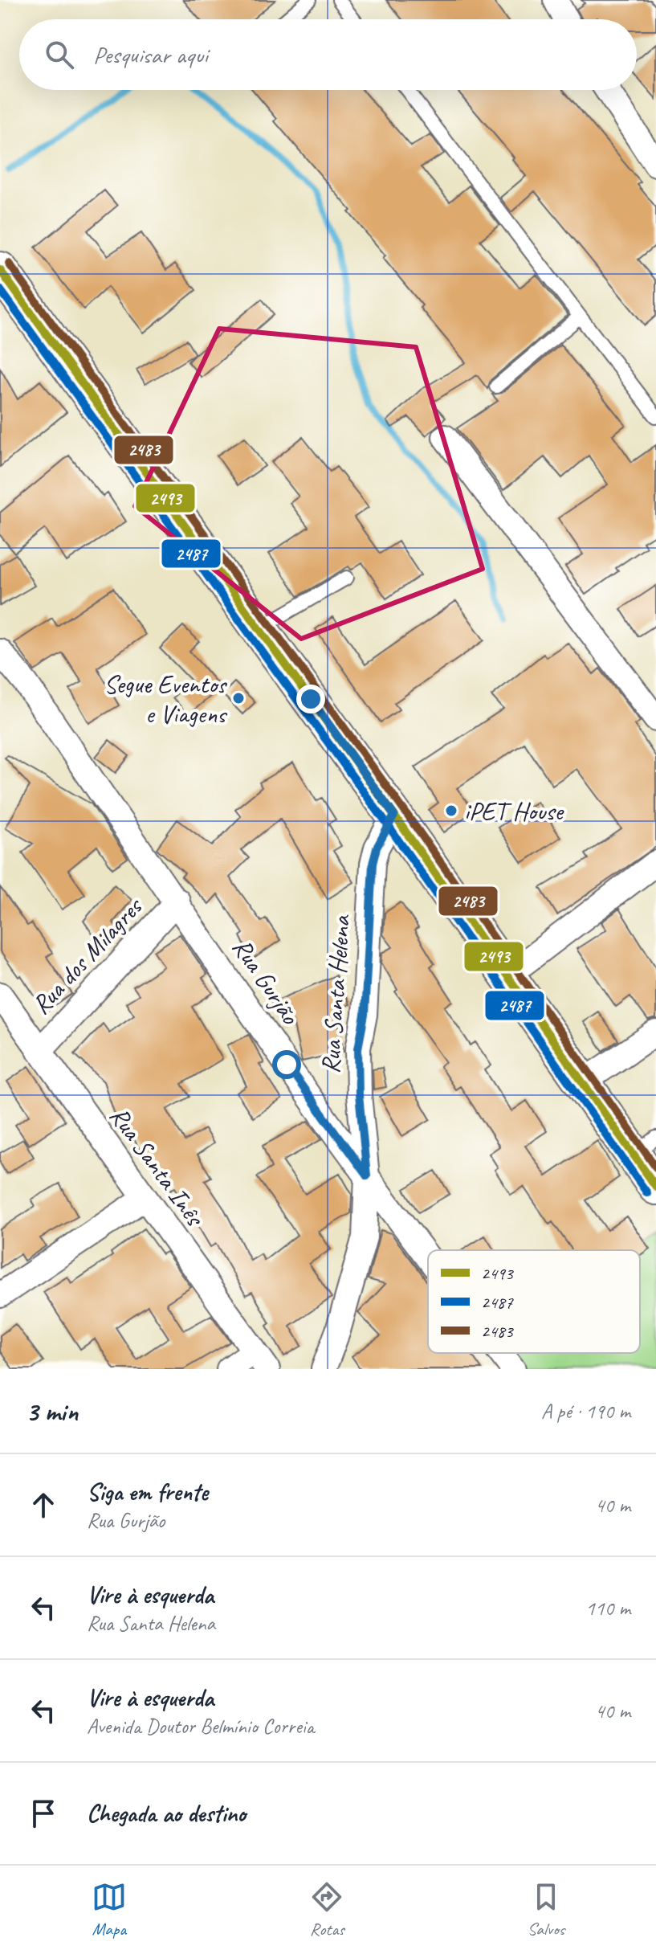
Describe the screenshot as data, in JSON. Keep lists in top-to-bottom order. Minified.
{"streets":{"street":["Rua dos Milagres","Rua Gurjão","Rua Santa Helena","Rua Santa Inês"]},"crossings":[["Rua dos Milagres","Rua Gurjão"],["Rua dos Milagres","Rua Santa Inês"],["Rua Gurjão","Rua Santa Helena"]],"places":["Segue Eventos e Viagens","iPET House"],"lines":["transit line 2483","transit line 2493","transit line 2487"],"legend":["2493","2487","2483"],"page":{"search":"Pesquisar aqui","heading":["3 min","A pé · 190 m"],"list":[["Siga em frente","Rua Gurjão","40 m"],["Vire à esquerda","Rua Santa Helena","110 m"],["Vire à esquerda","Avenida Doutor Belmínio Correia","40 m"],"Chegada ao destino"],"nav":["Mapa","Rotas","Salvos"]}}
